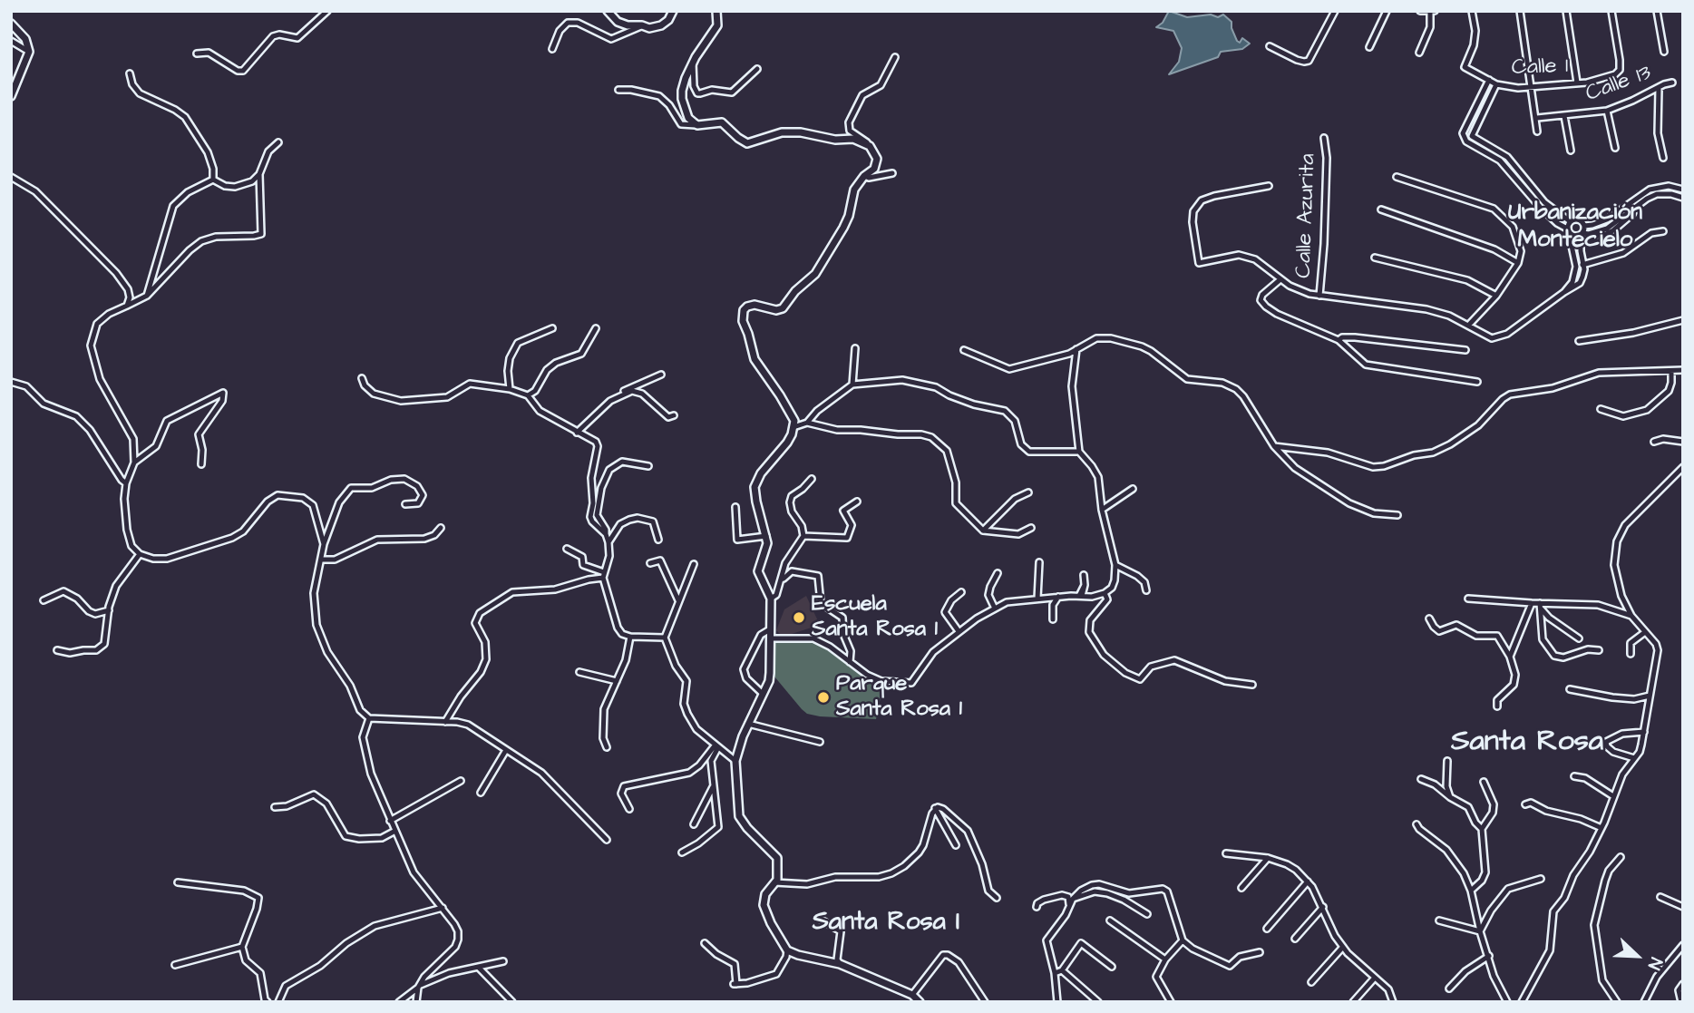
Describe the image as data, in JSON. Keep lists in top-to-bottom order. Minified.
{"streets":{"street":["Calle 1","Calle 13","Calle Azurita"]},"districts":["Urbanización Montecielo","Santa Rosa","Santa Rosa I"],"places":["Escuela Santa Rosa 1","Parque Santa Rosa 1"],"north":"bottom right"}
